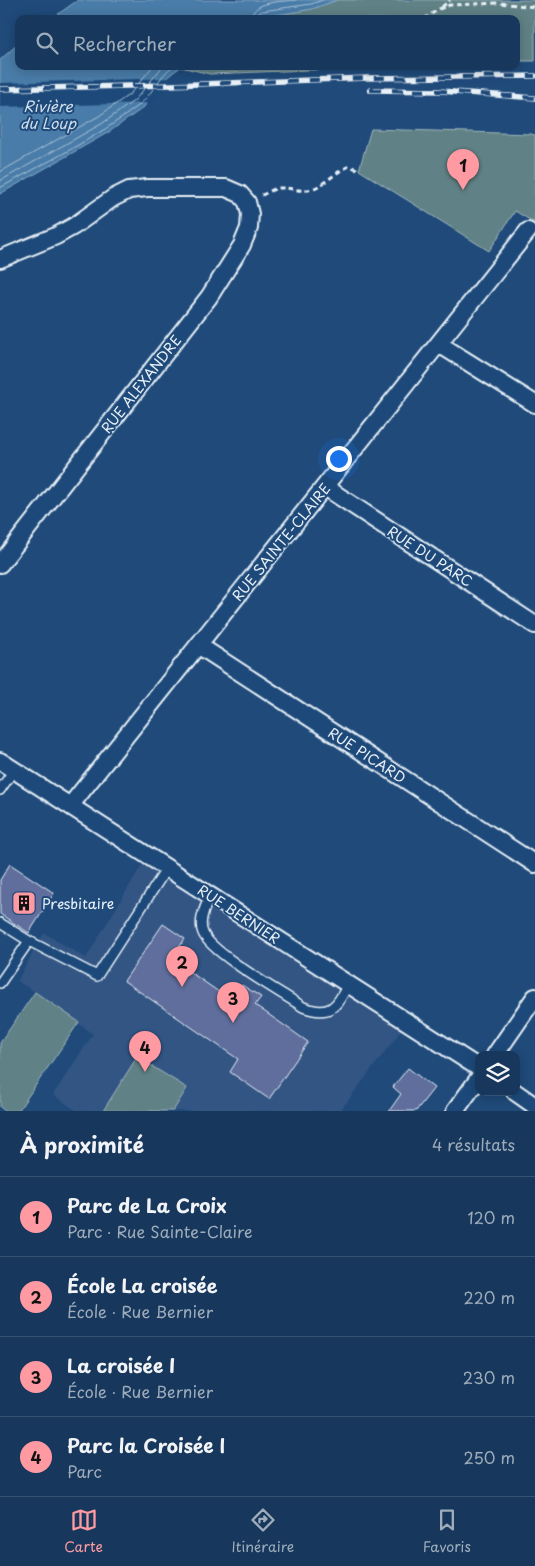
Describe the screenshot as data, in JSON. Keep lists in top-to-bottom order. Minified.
{"streets":{"street":["RUE ALEXANDRE","RUE SAINTE-CLAIRE","RUE DU PARC","RUE PICARD","RUE BERNIER"]},"crossings":[["RUE SAINTE-CLAIRE","RUE DU PARC"],["RUE SAINTE-CLAIRE","RUE PICARD"],["RUE SAINTE-CLAIRE","RUE BERNIER"]],"water":["Rivière du Loup"],"places":{"building":["Presbitaire"]},"page":{"search":"Rechercher","pins":["1","2","3","4"],"heading":["À proximité","4 résultats"],"list":[{"mark":"1","name":"Parc de La Croix","note":"Parc · Rue Sainte-Claire","value":"120 m"},{"mark":"2","name":"École La croisée","note":"École · Rue Bernier","value":"220 m"},{"mark":"3","name":"La croisée I","note":"École · Rue Bernier","value":"230 m"},{"mark":"4","name":"Parc la Croisée I","note":"Parc","value":"250 m"}],"nav":["Carte","Itinéraire","Favoris"]}}
